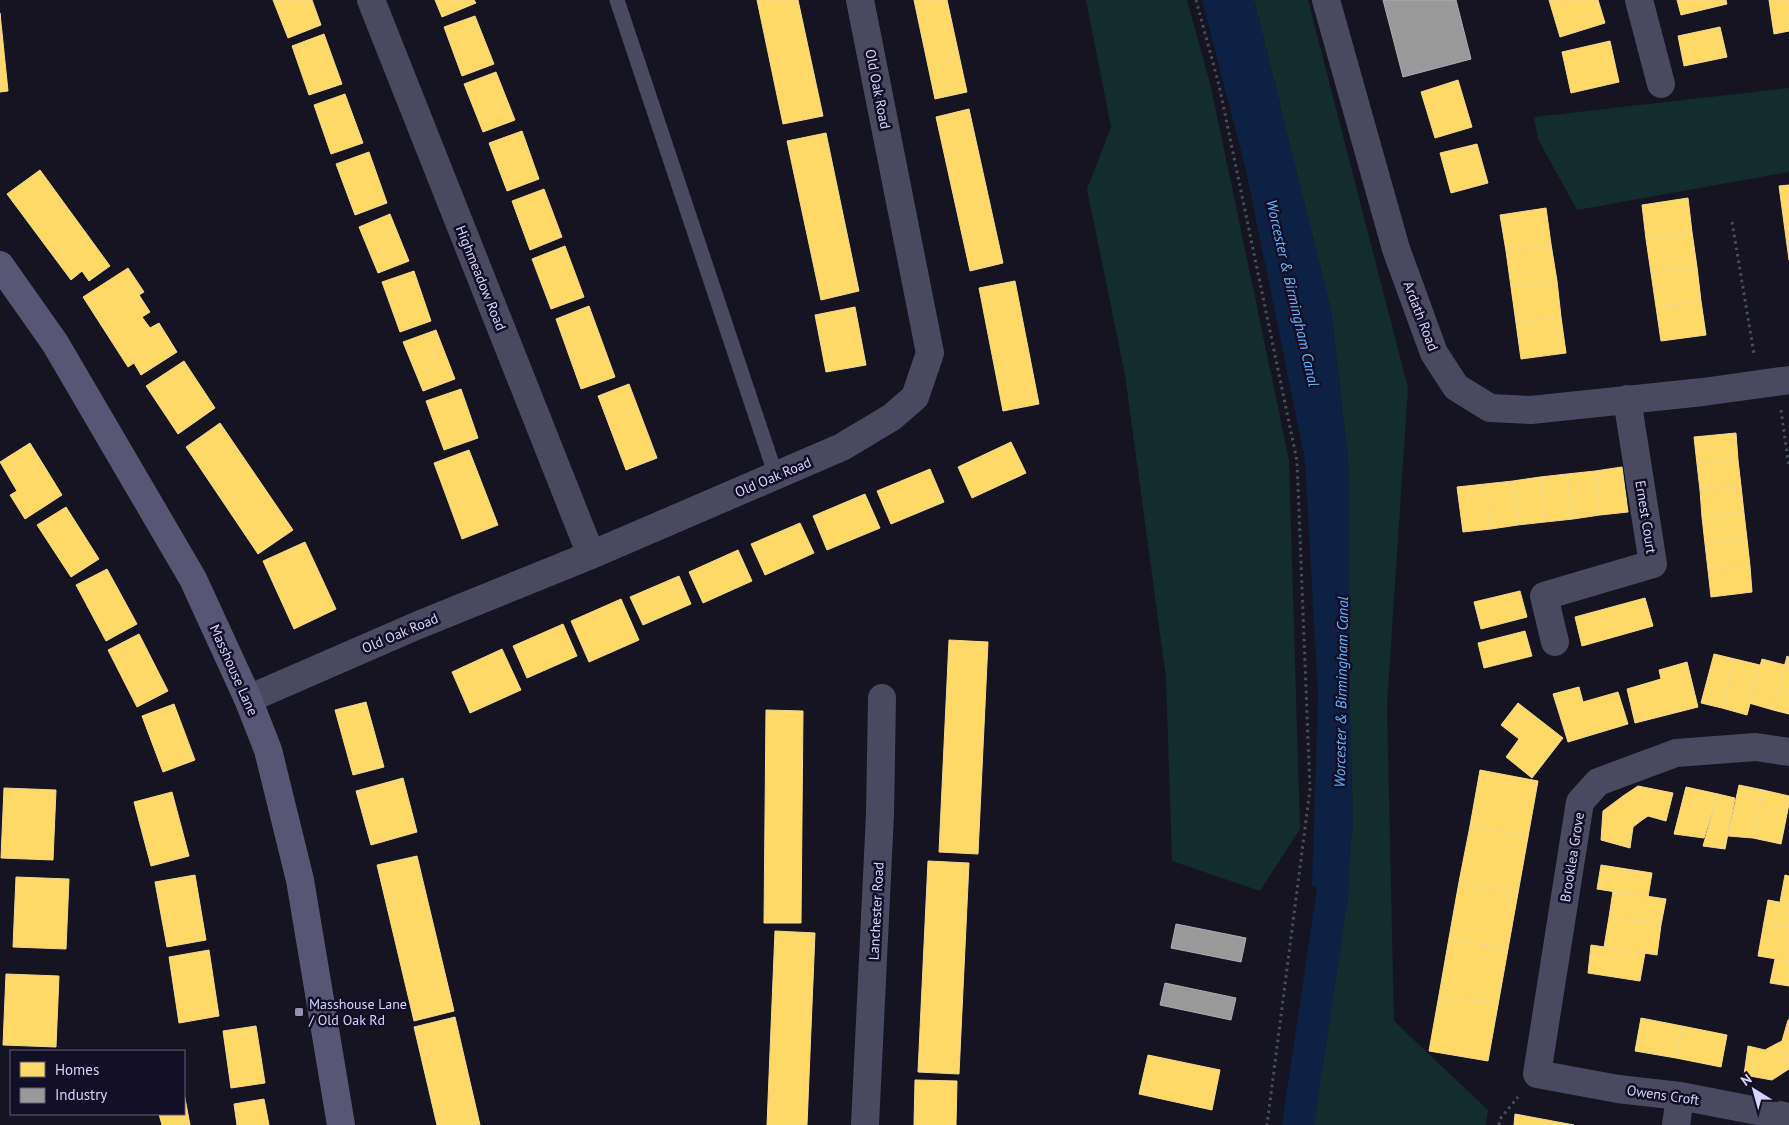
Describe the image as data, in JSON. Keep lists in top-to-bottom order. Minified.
{"streets":{"street":["Old Oak Road","Highmeadow Road","Ardath Road","Ernest Court","Masshouse Lane","Brooklea Grove","Lanchester Road","Owens Croft"]},"crossings":[["Old Oak Road","Highmeadow Road"],["Old Oak Road","Masshouse Lane"],["Ardath Road","Ernest Court"],["Brooklea Grove","Owens Croft"]],"water":["Worcester & Birmingham Canal"],"places":{"transit":["Masshouse Lane / Old Oak Rd"]},"legend":["Homes","Industry"],"north":"top left"}
